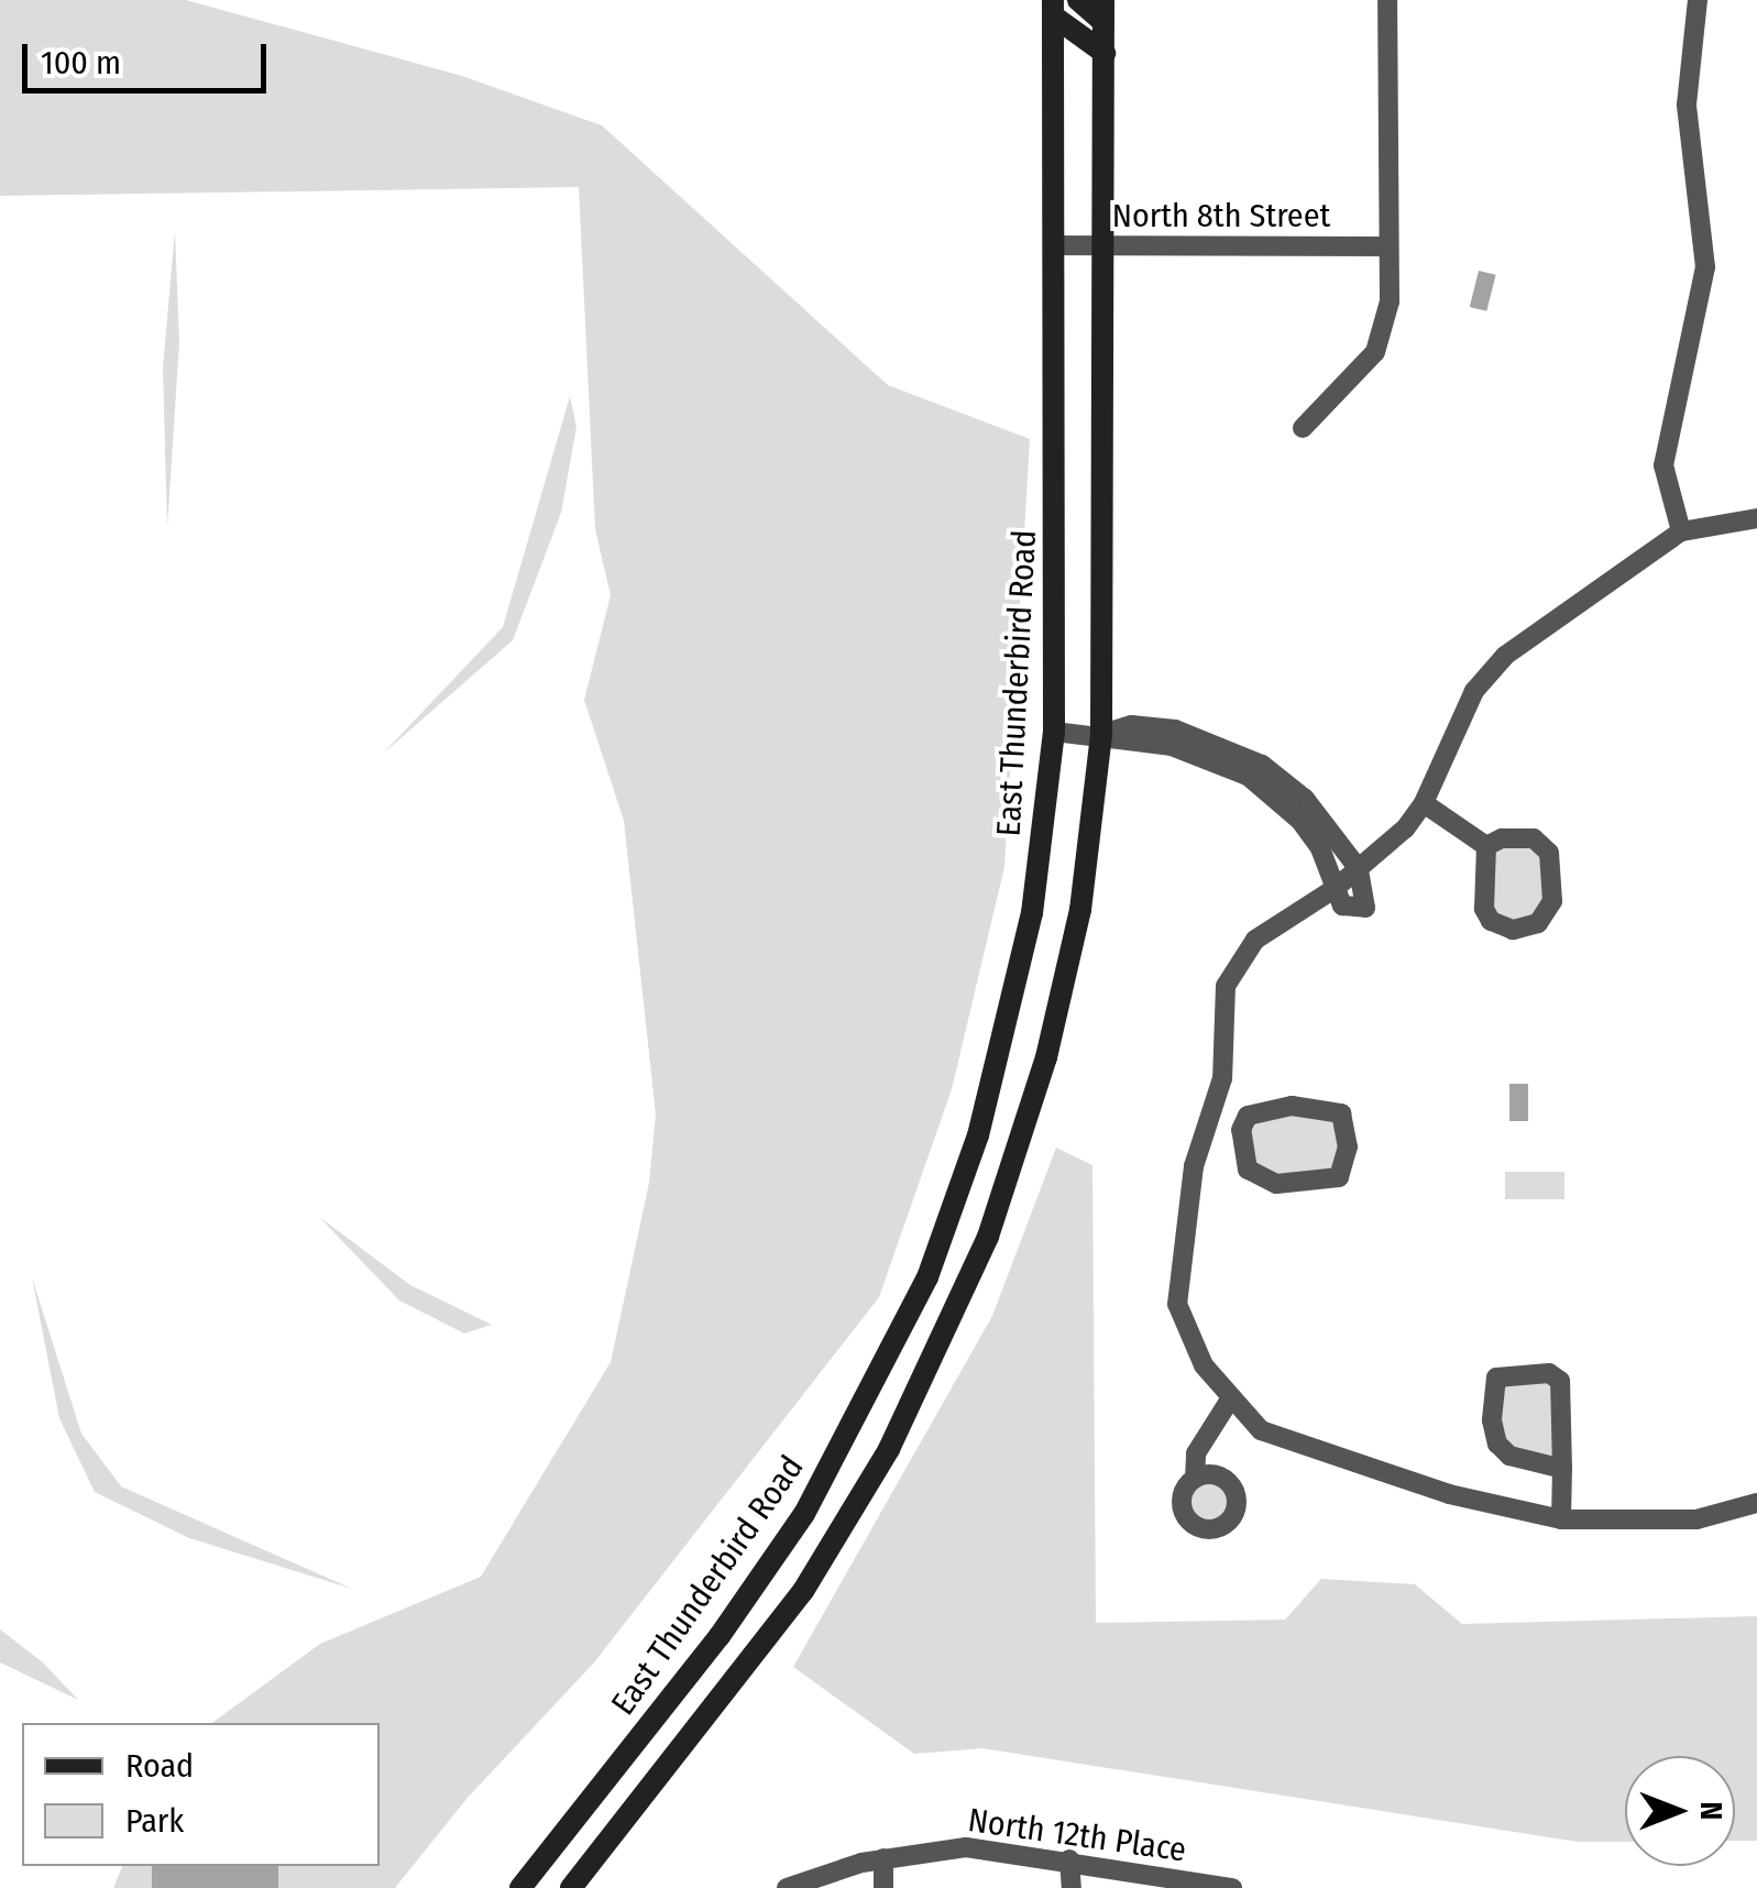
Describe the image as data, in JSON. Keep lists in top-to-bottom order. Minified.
{"streets":{"main road":["East Thunderbird Road"],"street":["North 8th Street","North 12th Place"]},"crossings":[["North 8th Street","East Thunderbird Road"]],"legend":["Road","Park"],"scale_bar":"100 m","north":"right"}
